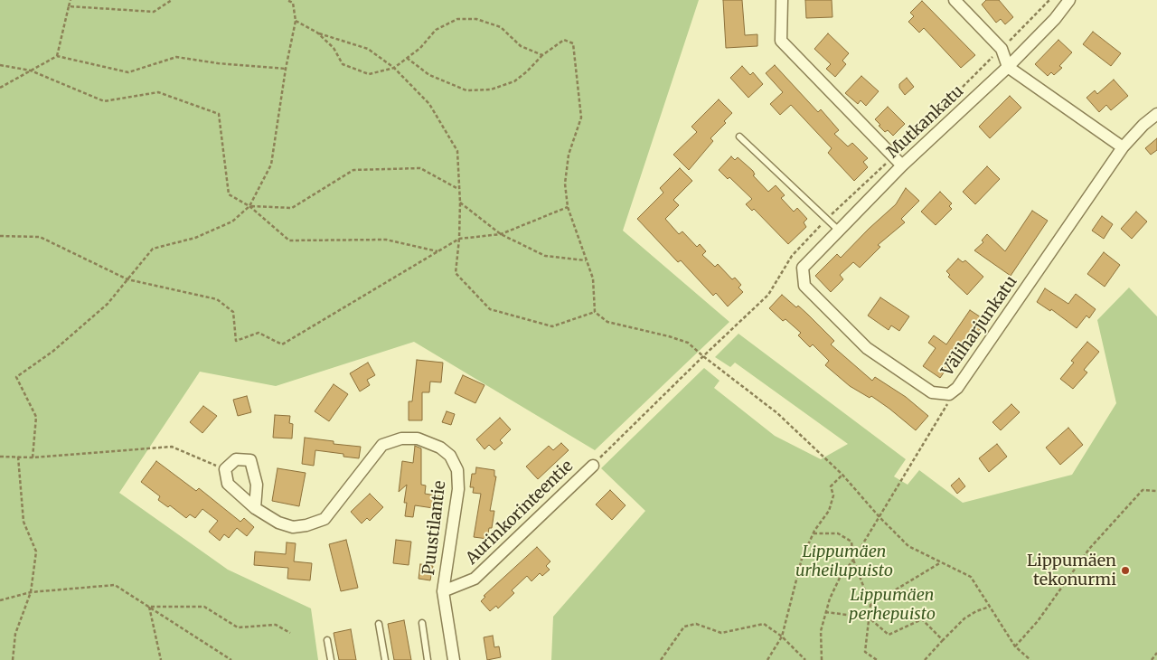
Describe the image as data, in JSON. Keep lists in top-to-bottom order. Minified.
{"streets":{"street":["Mutkankatu","Väliharjunkatu","Aurinkorinteentie","Puustilantie"]},"crossings":[["Mutkankatu","Väliharjunkatu"],["Aurinkorinteentie","Puustilantie"]],"parks":["Lippumäen urheilupuisto","Lippumäen perhepuisto"],"places":["Lippumäen tekonurmi"]}
